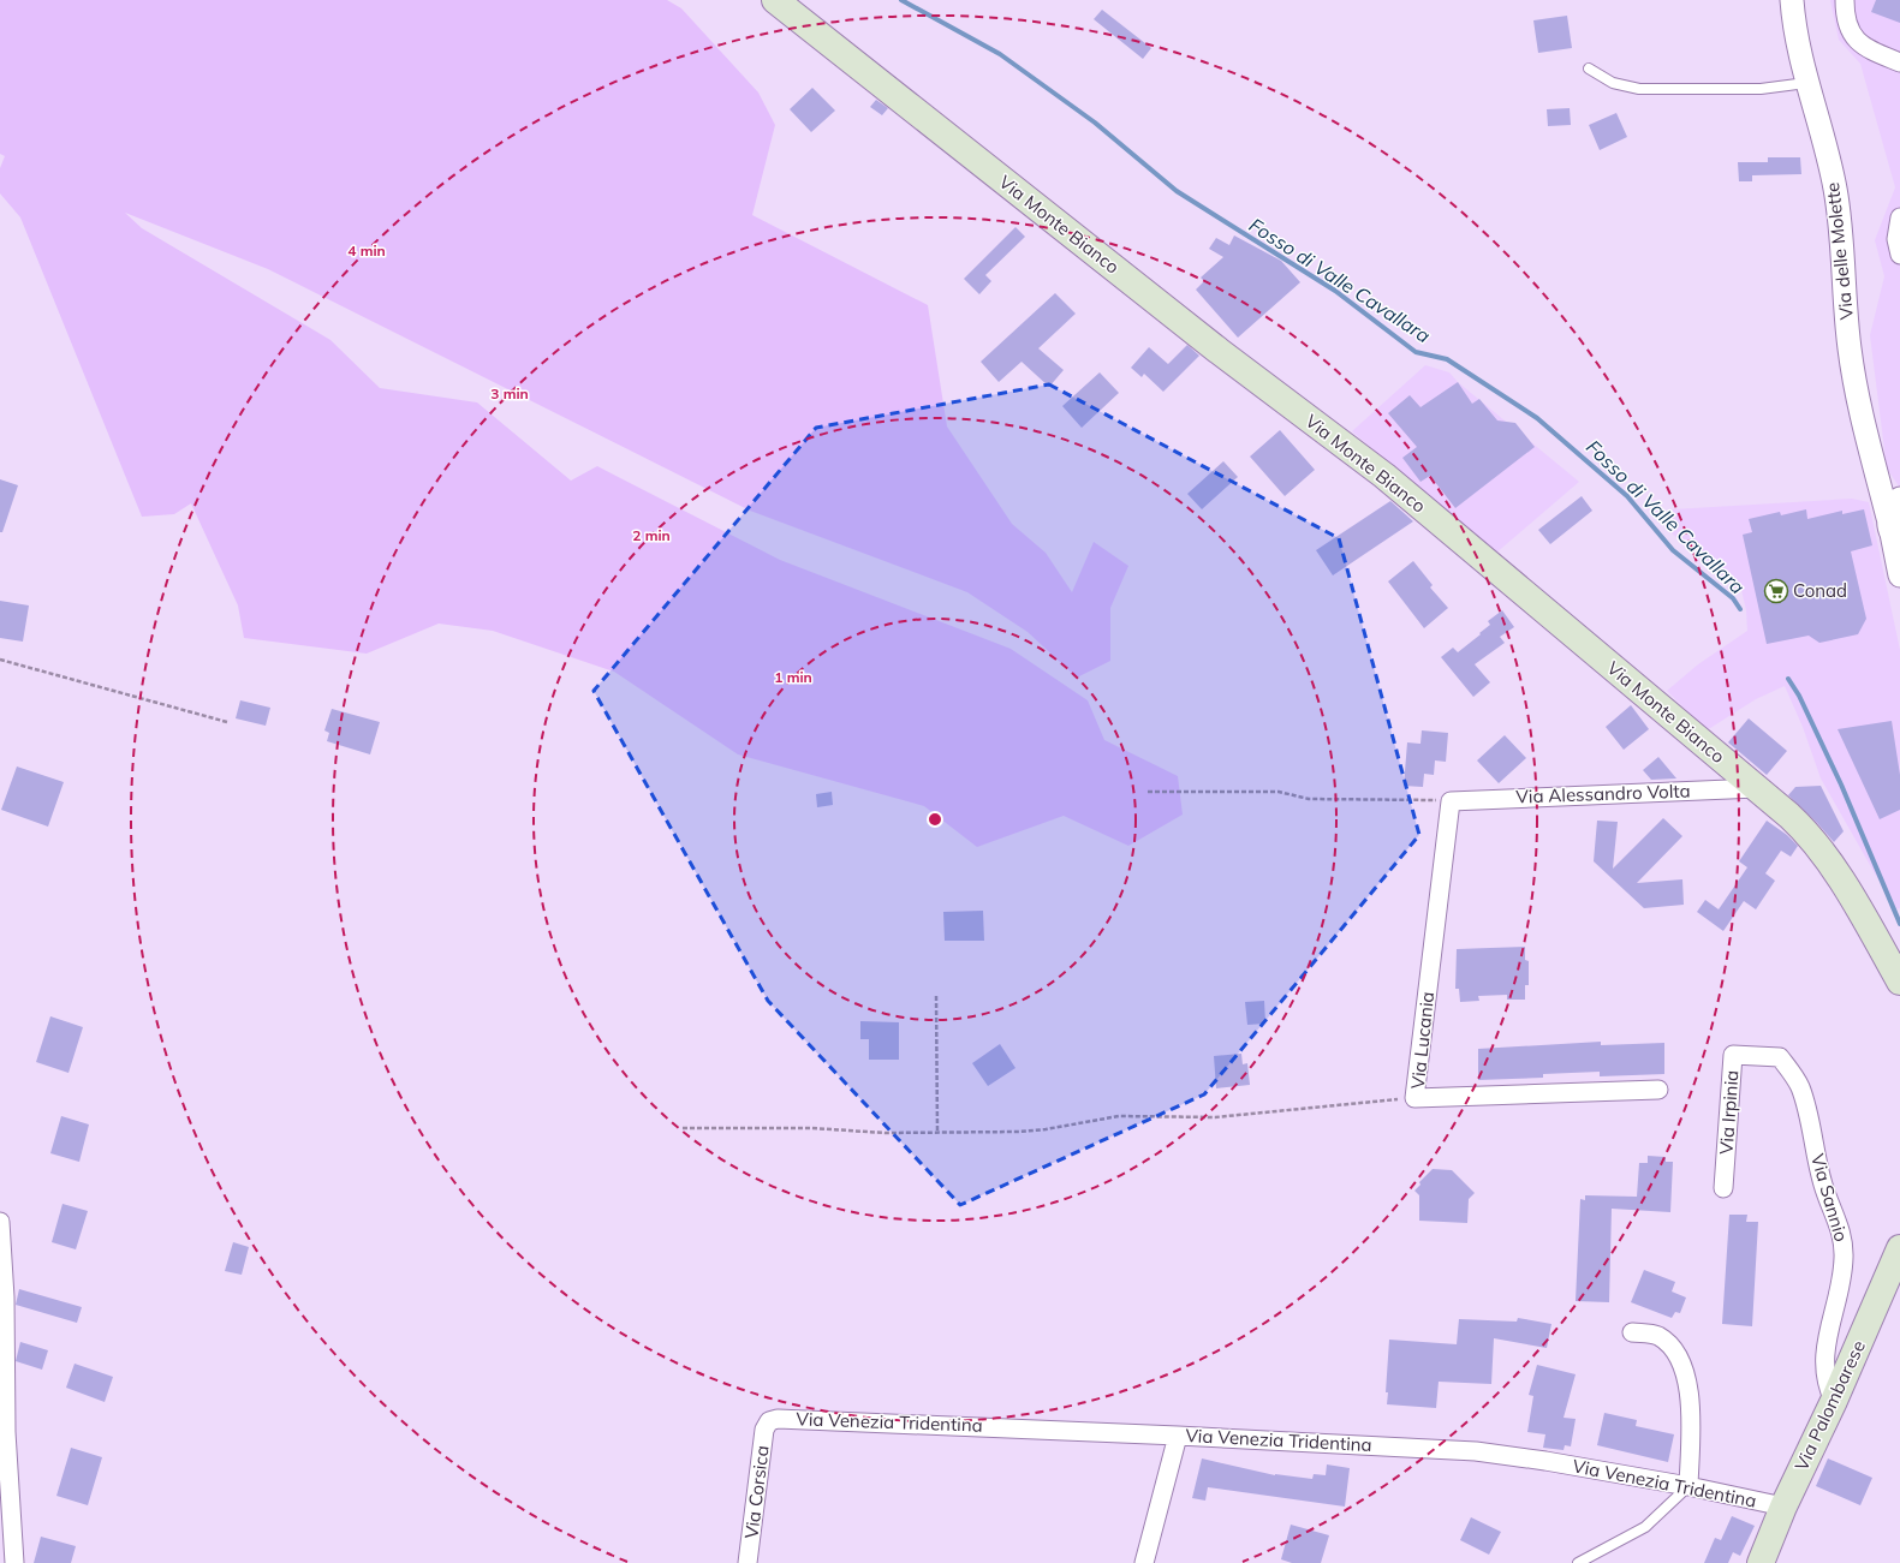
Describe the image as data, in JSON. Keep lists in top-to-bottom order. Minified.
{"streets":{"main road":["Via Monte Bianco","Via Palombarese"],"street":["Via delle Molette","Via Alessandro Volta","Via Lucania","Via Irpinia","Via Sannio","Via Venezia Tridentina","Via Corsica"]},"crossings":[["Via Monte Bianco","Via Alessandro Volta"],["Via Alessandro Volta","Via Lucania"],["Via Irpinia","Via Sannio"],["Via Sannio","Via Palombarese"],["Via Palombarese","Via Venezia Tridentina"],["Via Venezia Tridentina","Via Corsica"]],"water":["Fosso di Valle Cavallara"],"places":{"supermarket":["Conad"]},"rings":["4 min","3 min","2 min","1 min"]}
